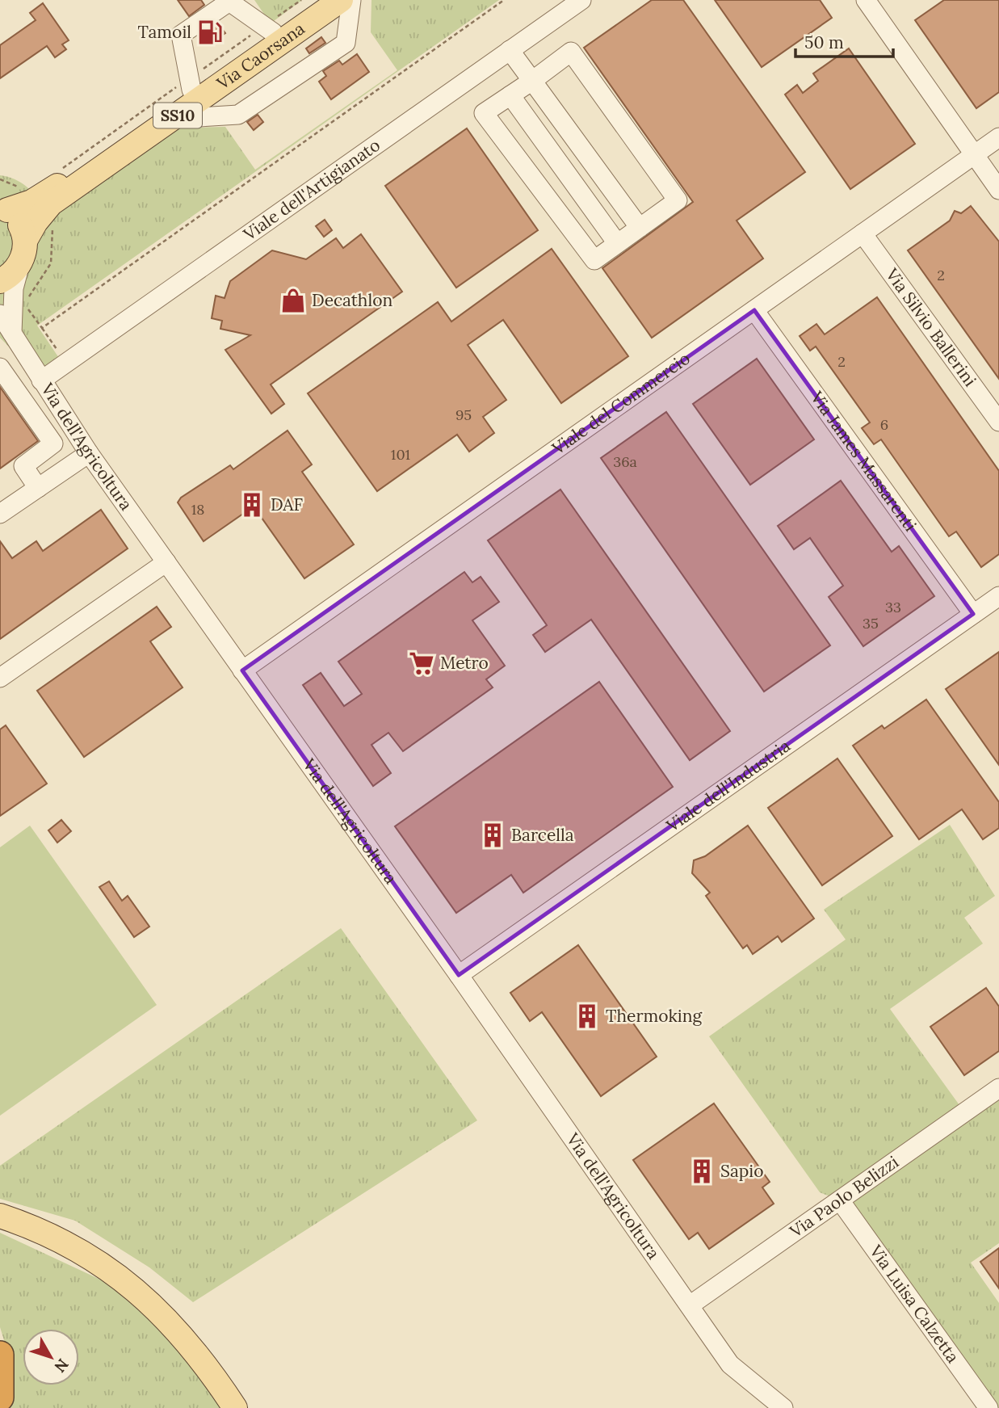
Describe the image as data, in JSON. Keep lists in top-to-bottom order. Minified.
{"streets":{"main road":["Via Caorsana","SS10"],"street":["Viale dell'Artigianato","Via Silvio Ballerini","Viale del Commercio","Via dell'Agricoltura","Via James Massarenti","Viale dell'Industria","Via Paolo Belizzi","Via Luisa Calzetta"]},"crossings":[["Viale dell'Artigianato","Via dell'Agricoltura"],["Via Silvio Ballerini","Viale del Commercio"],["Viale del Commercio","Via dell'Agricoltura"],["Viale del Commercio","Via James Massarenti"],["Via dell'Agricoltura","Viale dell'Industria"],["Via dell'Agricoltura","Via Paolo Belizzi"],["Via James Massarenti","Viale dell'Industria"],["Via Paolo Belizzi","Via Luisa Calzetta"]],"places":{"fuel station":["Tamoil"],"shop":["Decathlon"],"building":["DAF","Barcella","Thermoking","Sapio"],"supermarket":["Metro"]},"house_numbers":["2","2","95","6","101","36a","18","33","35"],"scale_bar":"50 m","north":"bottom right"}
